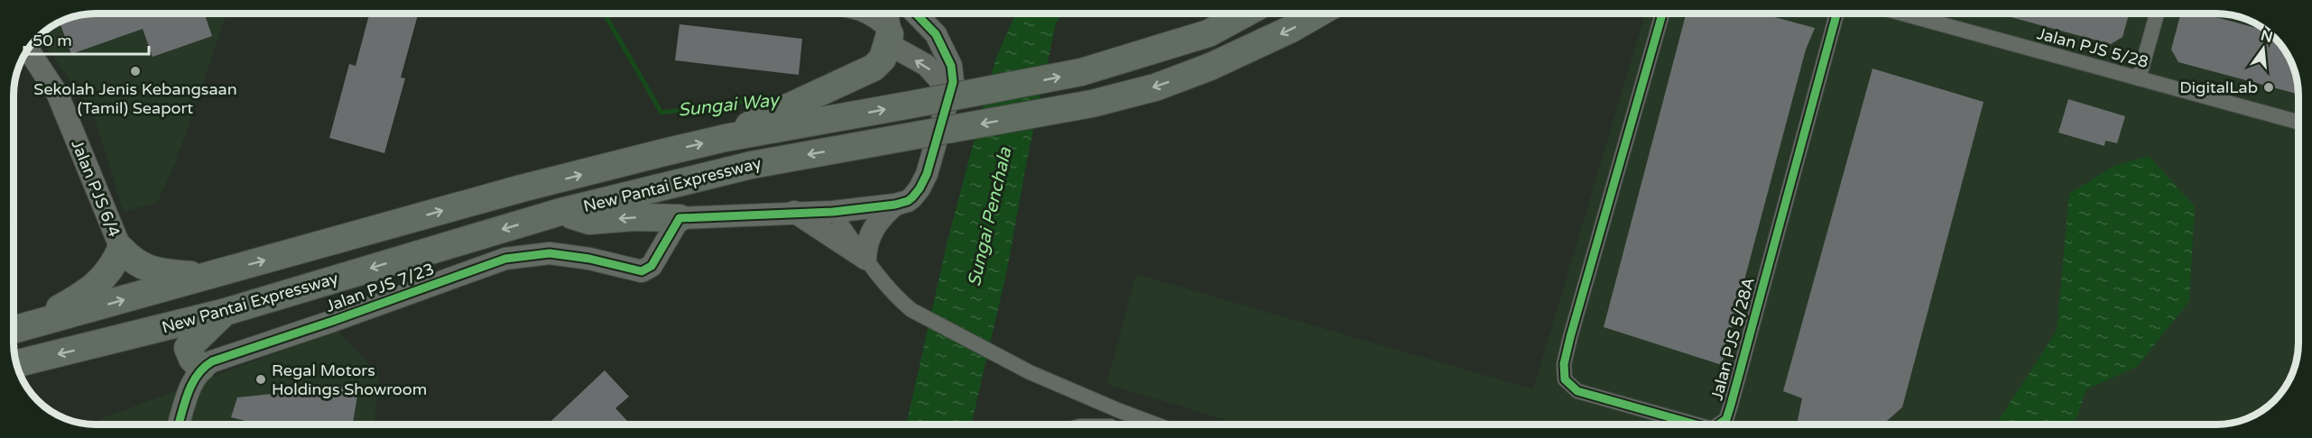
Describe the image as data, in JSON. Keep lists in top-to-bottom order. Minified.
{"streets":{"highway":["New Pantai Expressway"],"street":["Jalan PJS 5/28","Jalan PJS 6/4","Jalan PJS 7/23","Jalan PJS 5/28A"]},"water":["Sungai Way","Sungai Penchala"],"places":["Sekolah Jenis Kebangsaan (Tamil) Seaport","DigitalLab","Regal Motors Holdings Showroom"],"scale_bar":"50 m","north":"top"}
